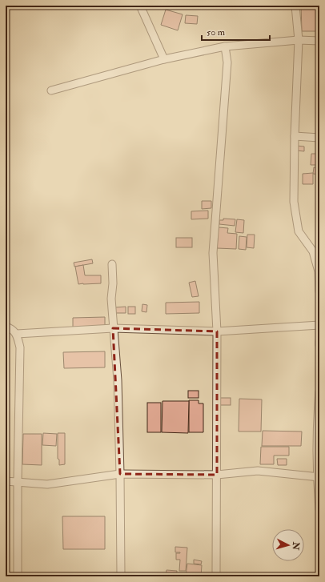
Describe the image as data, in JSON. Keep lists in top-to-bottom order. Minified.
{"scale_bar":"50 m","north":"right"}
